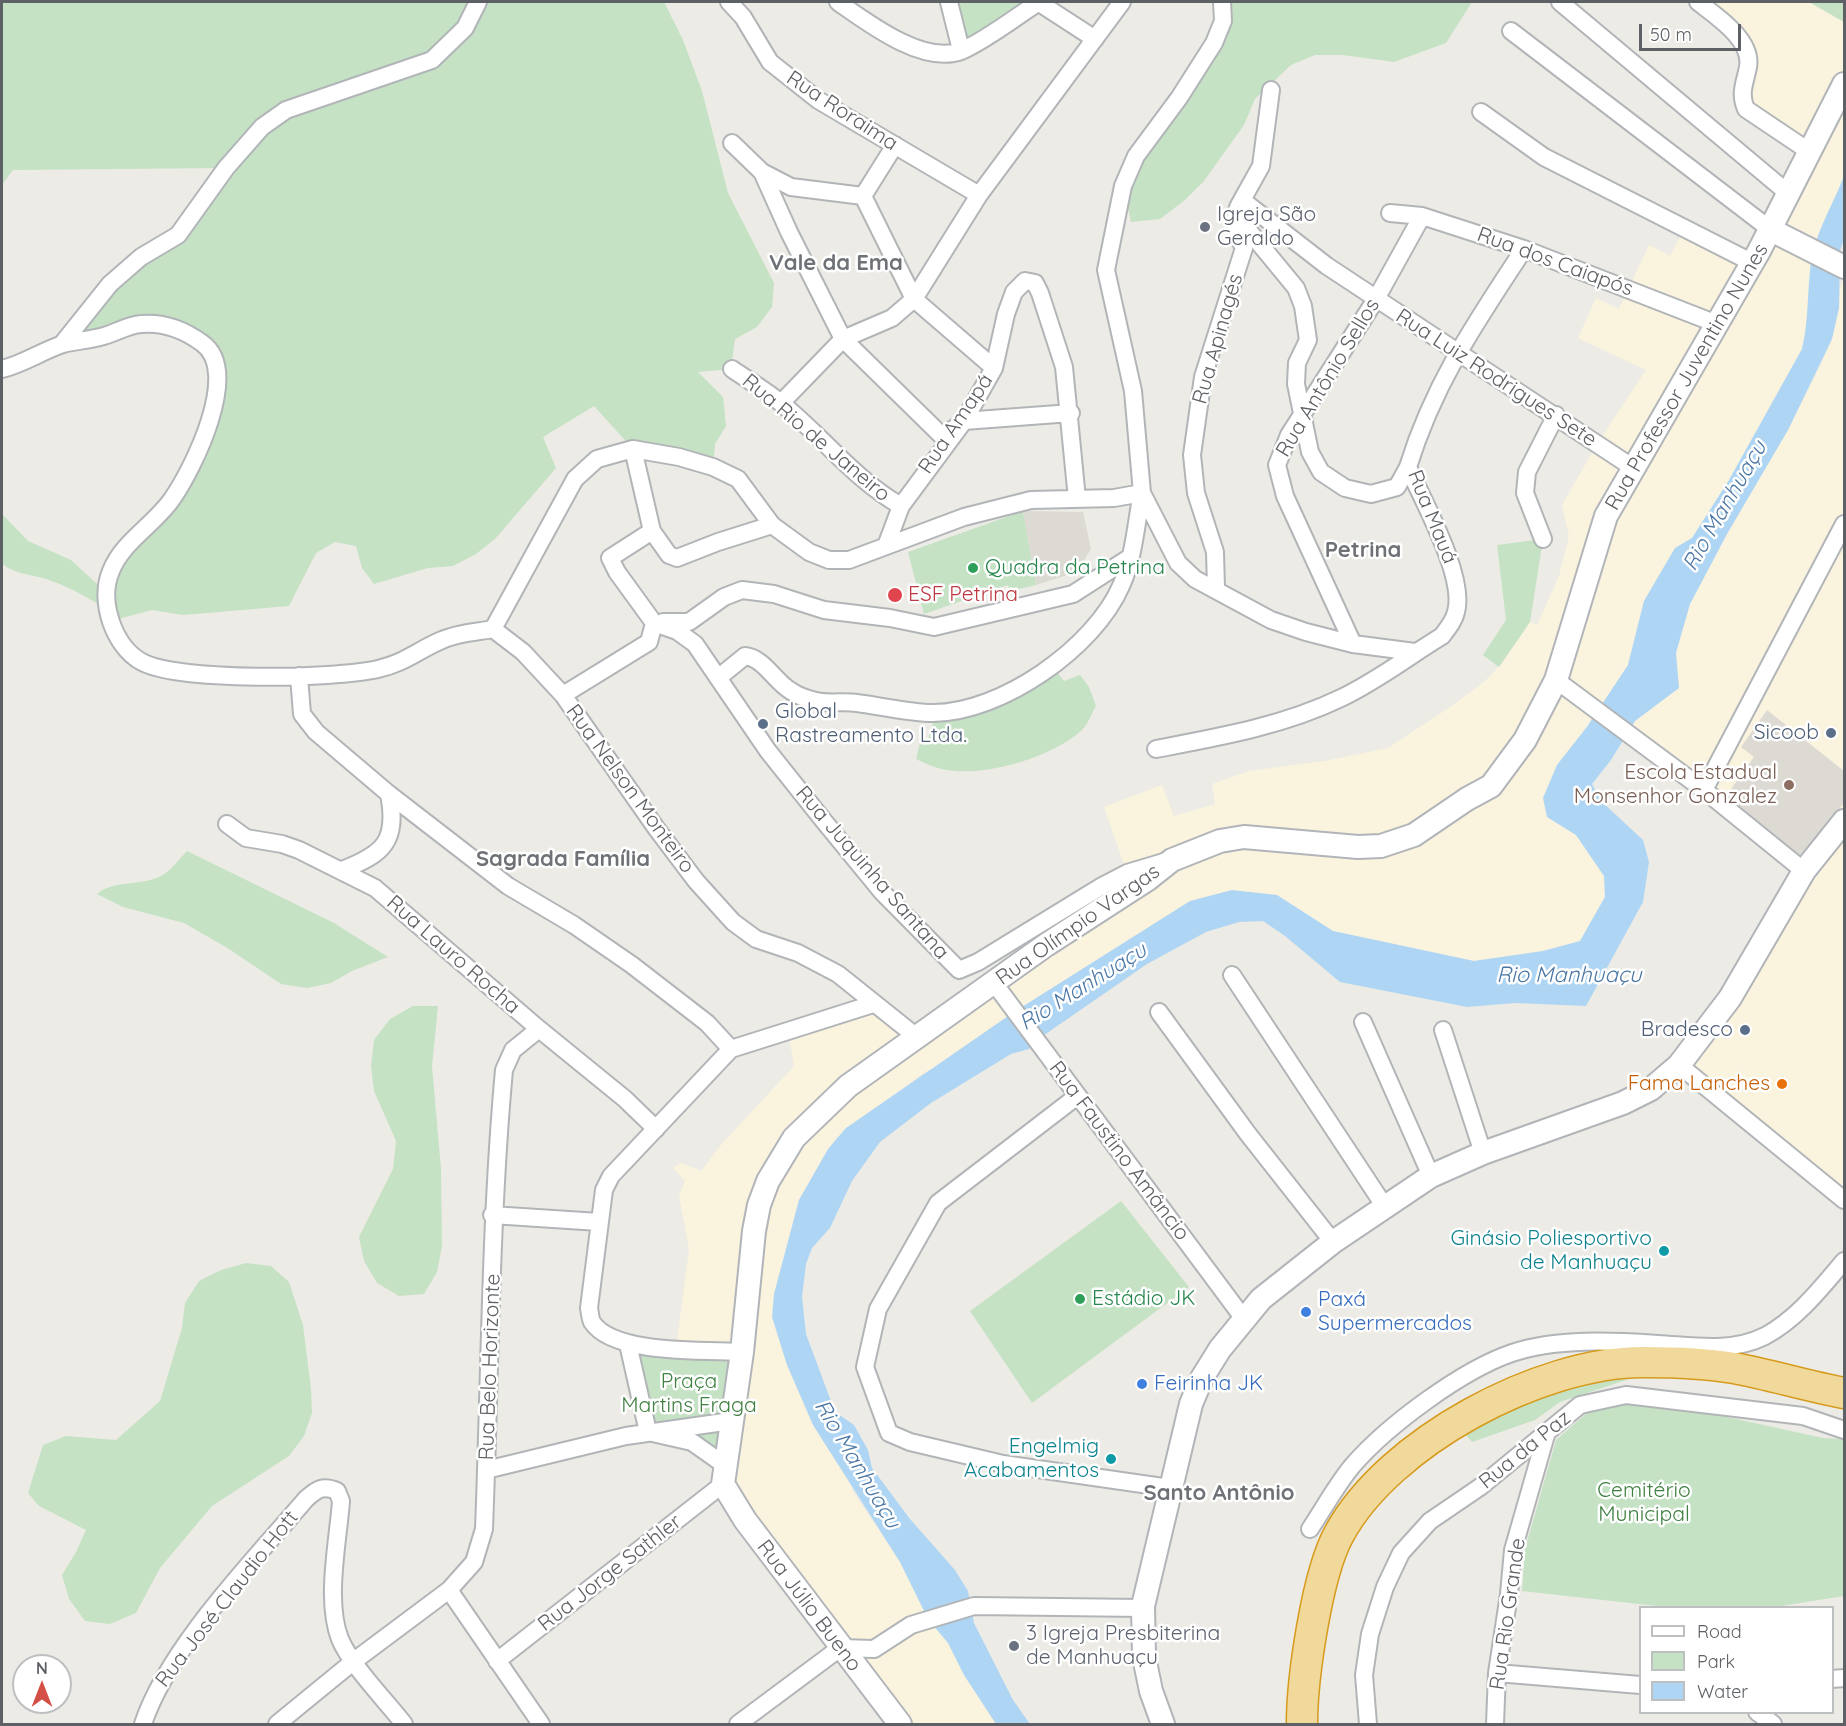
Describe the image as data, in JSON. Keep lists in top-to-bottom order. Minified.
{"streets":{"street":["Rua Roraima","Rua dos Caiapós","Rua Apinagés","Rua Professor Juventino Nunes","Rua Antônio Sellos","Rua Luiz Rodrigues Sete","Rua Amapá","Rua Rio de Janeiro","Rua Mauá","Rua Nelson Monteiro","Rua Juquinha Santana","Rua Olímpio Vargas","Rua Lauro Rocha","Rua Faustino Amâncio","Rua Belo Horizonte","Rua da Paz","Rua Jorge Sathler","Rua José Claudio Hott","Rua Júlio Bueno","Rua Rio Grande"]},"crossings":[["Rua dos Caiapós","Rua Professor Juventino Nunes"],["Rua dos Caiapós","Rua Antônio Sellos"],["Rua dos Caiapós","Rua Mauá"],["Rua Apinagés","Rua Luiz Rodrigues Sete"],["Rua Professor Juventino Nunes","Rua Luiz Rodrigues Sete"],["Rua Professor Juventino Nunes","Rua Olímpio Vargas"],["Rua Antônio Sellos","Rua Luiz Rodrigues Sete"],["Rua Luiz Rodrigues Sete","Rua Mauá"],["Rua Amapá","Rua Rio de Janeiro"],["Rua Nelson Monteiro","Rua Olímpio Vargas"],["Rua Juquinha Santana","Rua Olímpio Vargas"],["Rua Olímpio Vargas","Rua Faustino Amâncio"],["Rua Olímpio Vargas","Rua Jorge Sathler"],["Rua Olímpio Vargas","Rua Júlio Bueno"],["Rua Lauro Rocha","Rua Belo Horizonte"],["Rua Belo Horizonte","Rua José Claudio Hott"],["Rua da Paz","Rua Rio Grande"],["Rua Jorge Sathler","Rua Júlio Bueno"]],"districts":["Vale da Ema","Petrina","Sagrada Família","Santo Antônio"],"water":["Rio Manhuaçu"],"parks":["Praça Martins Fraga","Cemitério Municipal"],"places":["Igreja São Geraldo","Quadra da Petrina","ESF Petrina","Global Rastreamento Ltda.","Sicoob","Escola Estadual Monsenhor Gonzalez","Bradesco","Fama Lanches","Ginásio Poliesportivo de Manhuaçu","Estádio JK","Paxá Supermercados","Feirinha JK","Engelmig Acabamentos","3 Igreja Presbiterina de Manhuaçu"],"legend":["Road","Park","Water"],"scale_bar":"50 m","north":"top"}
